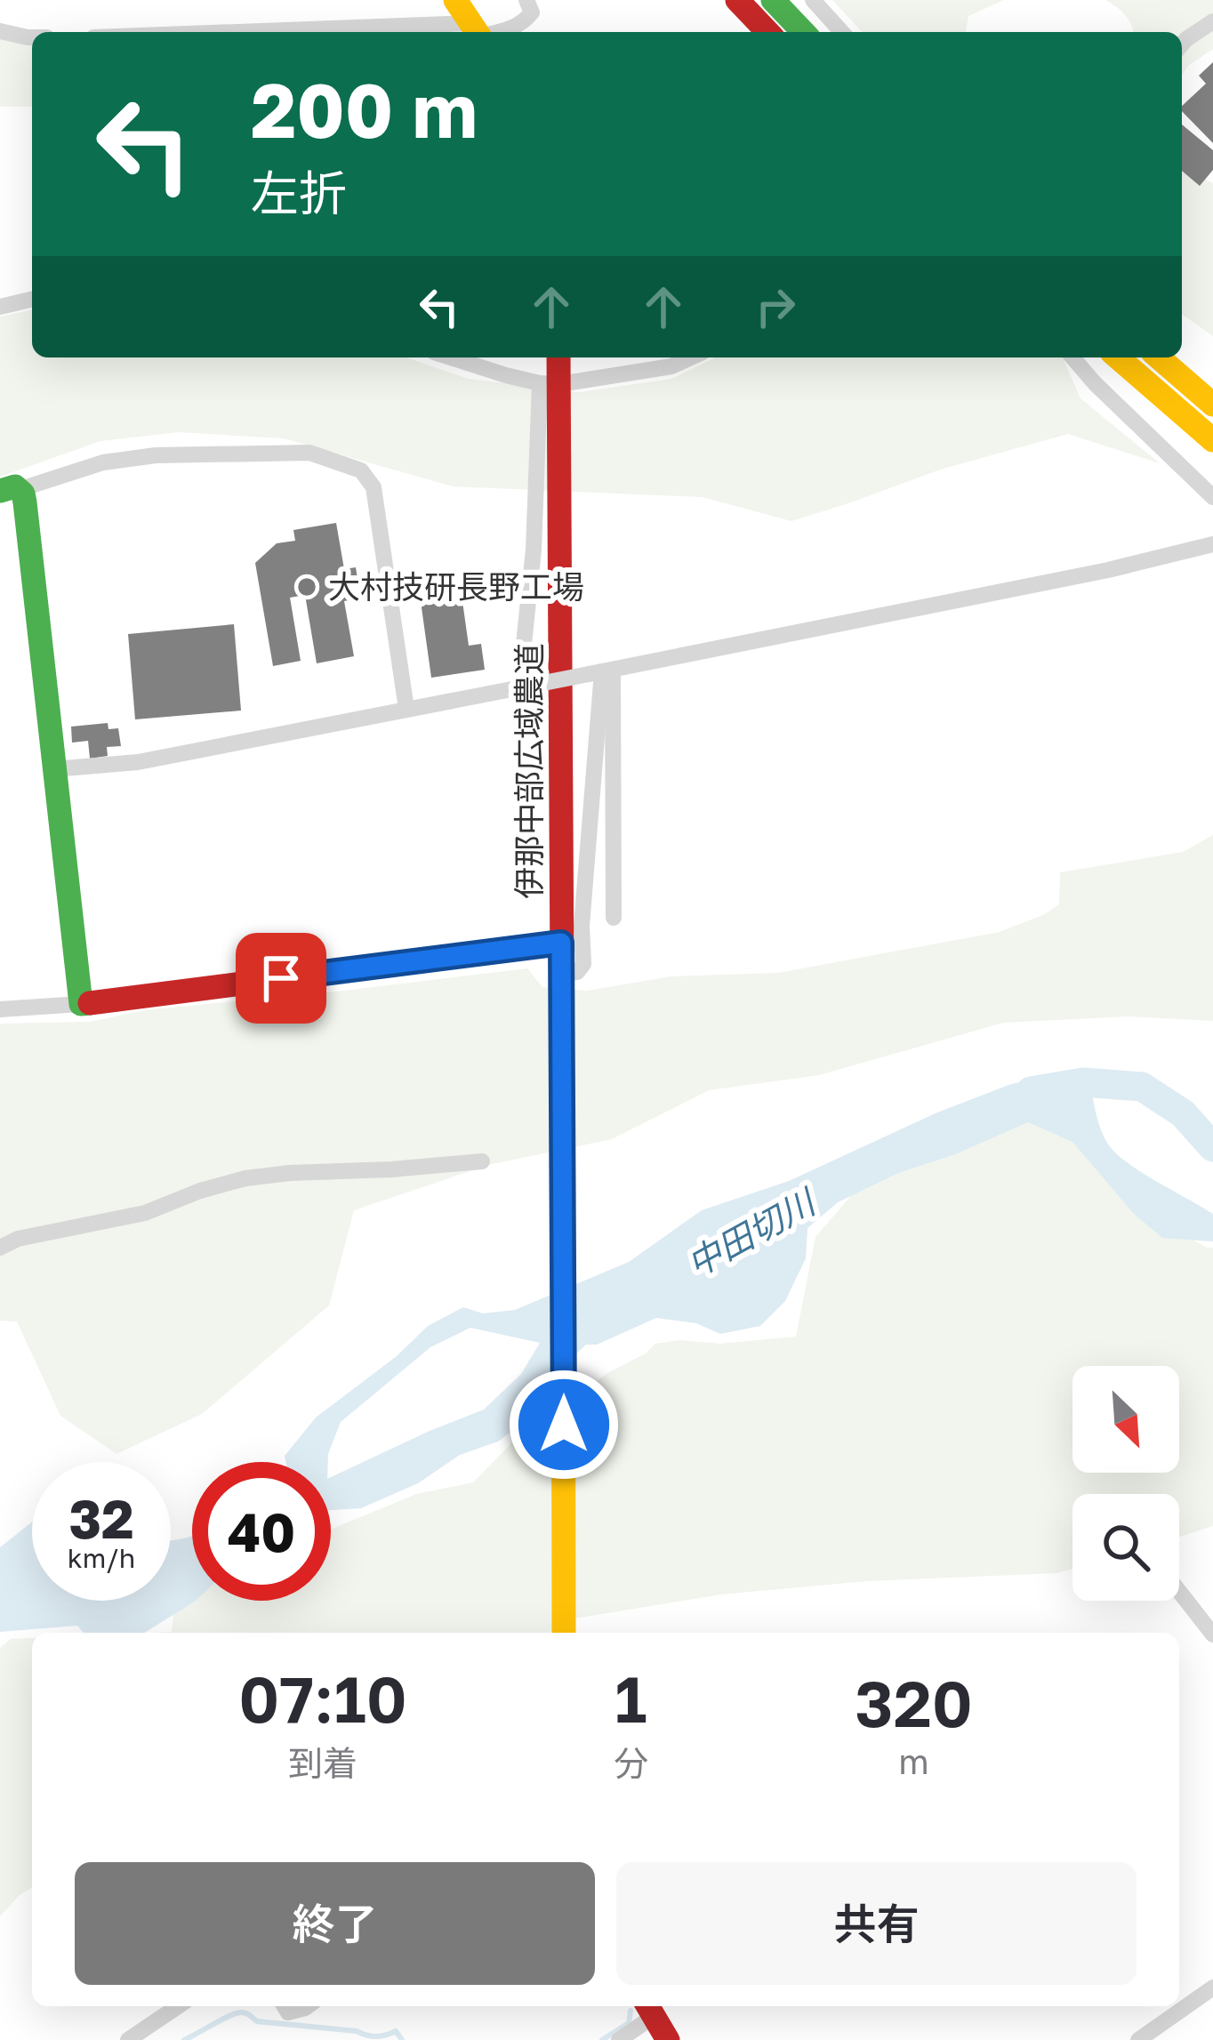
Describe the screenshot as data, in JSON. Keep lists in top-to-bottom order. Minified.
{"streets":{"main road":["伊那中部広域農道"]},"water":["中田切川"],"places":["大村技研長野工場"],"north":"bottom right","page":{"turn":["200 m","左折"],"speed":"32 km/h","limit":"40","eta":["07:10","到着","1","分","320","m"],"buttons":["終了","共有"]}}
